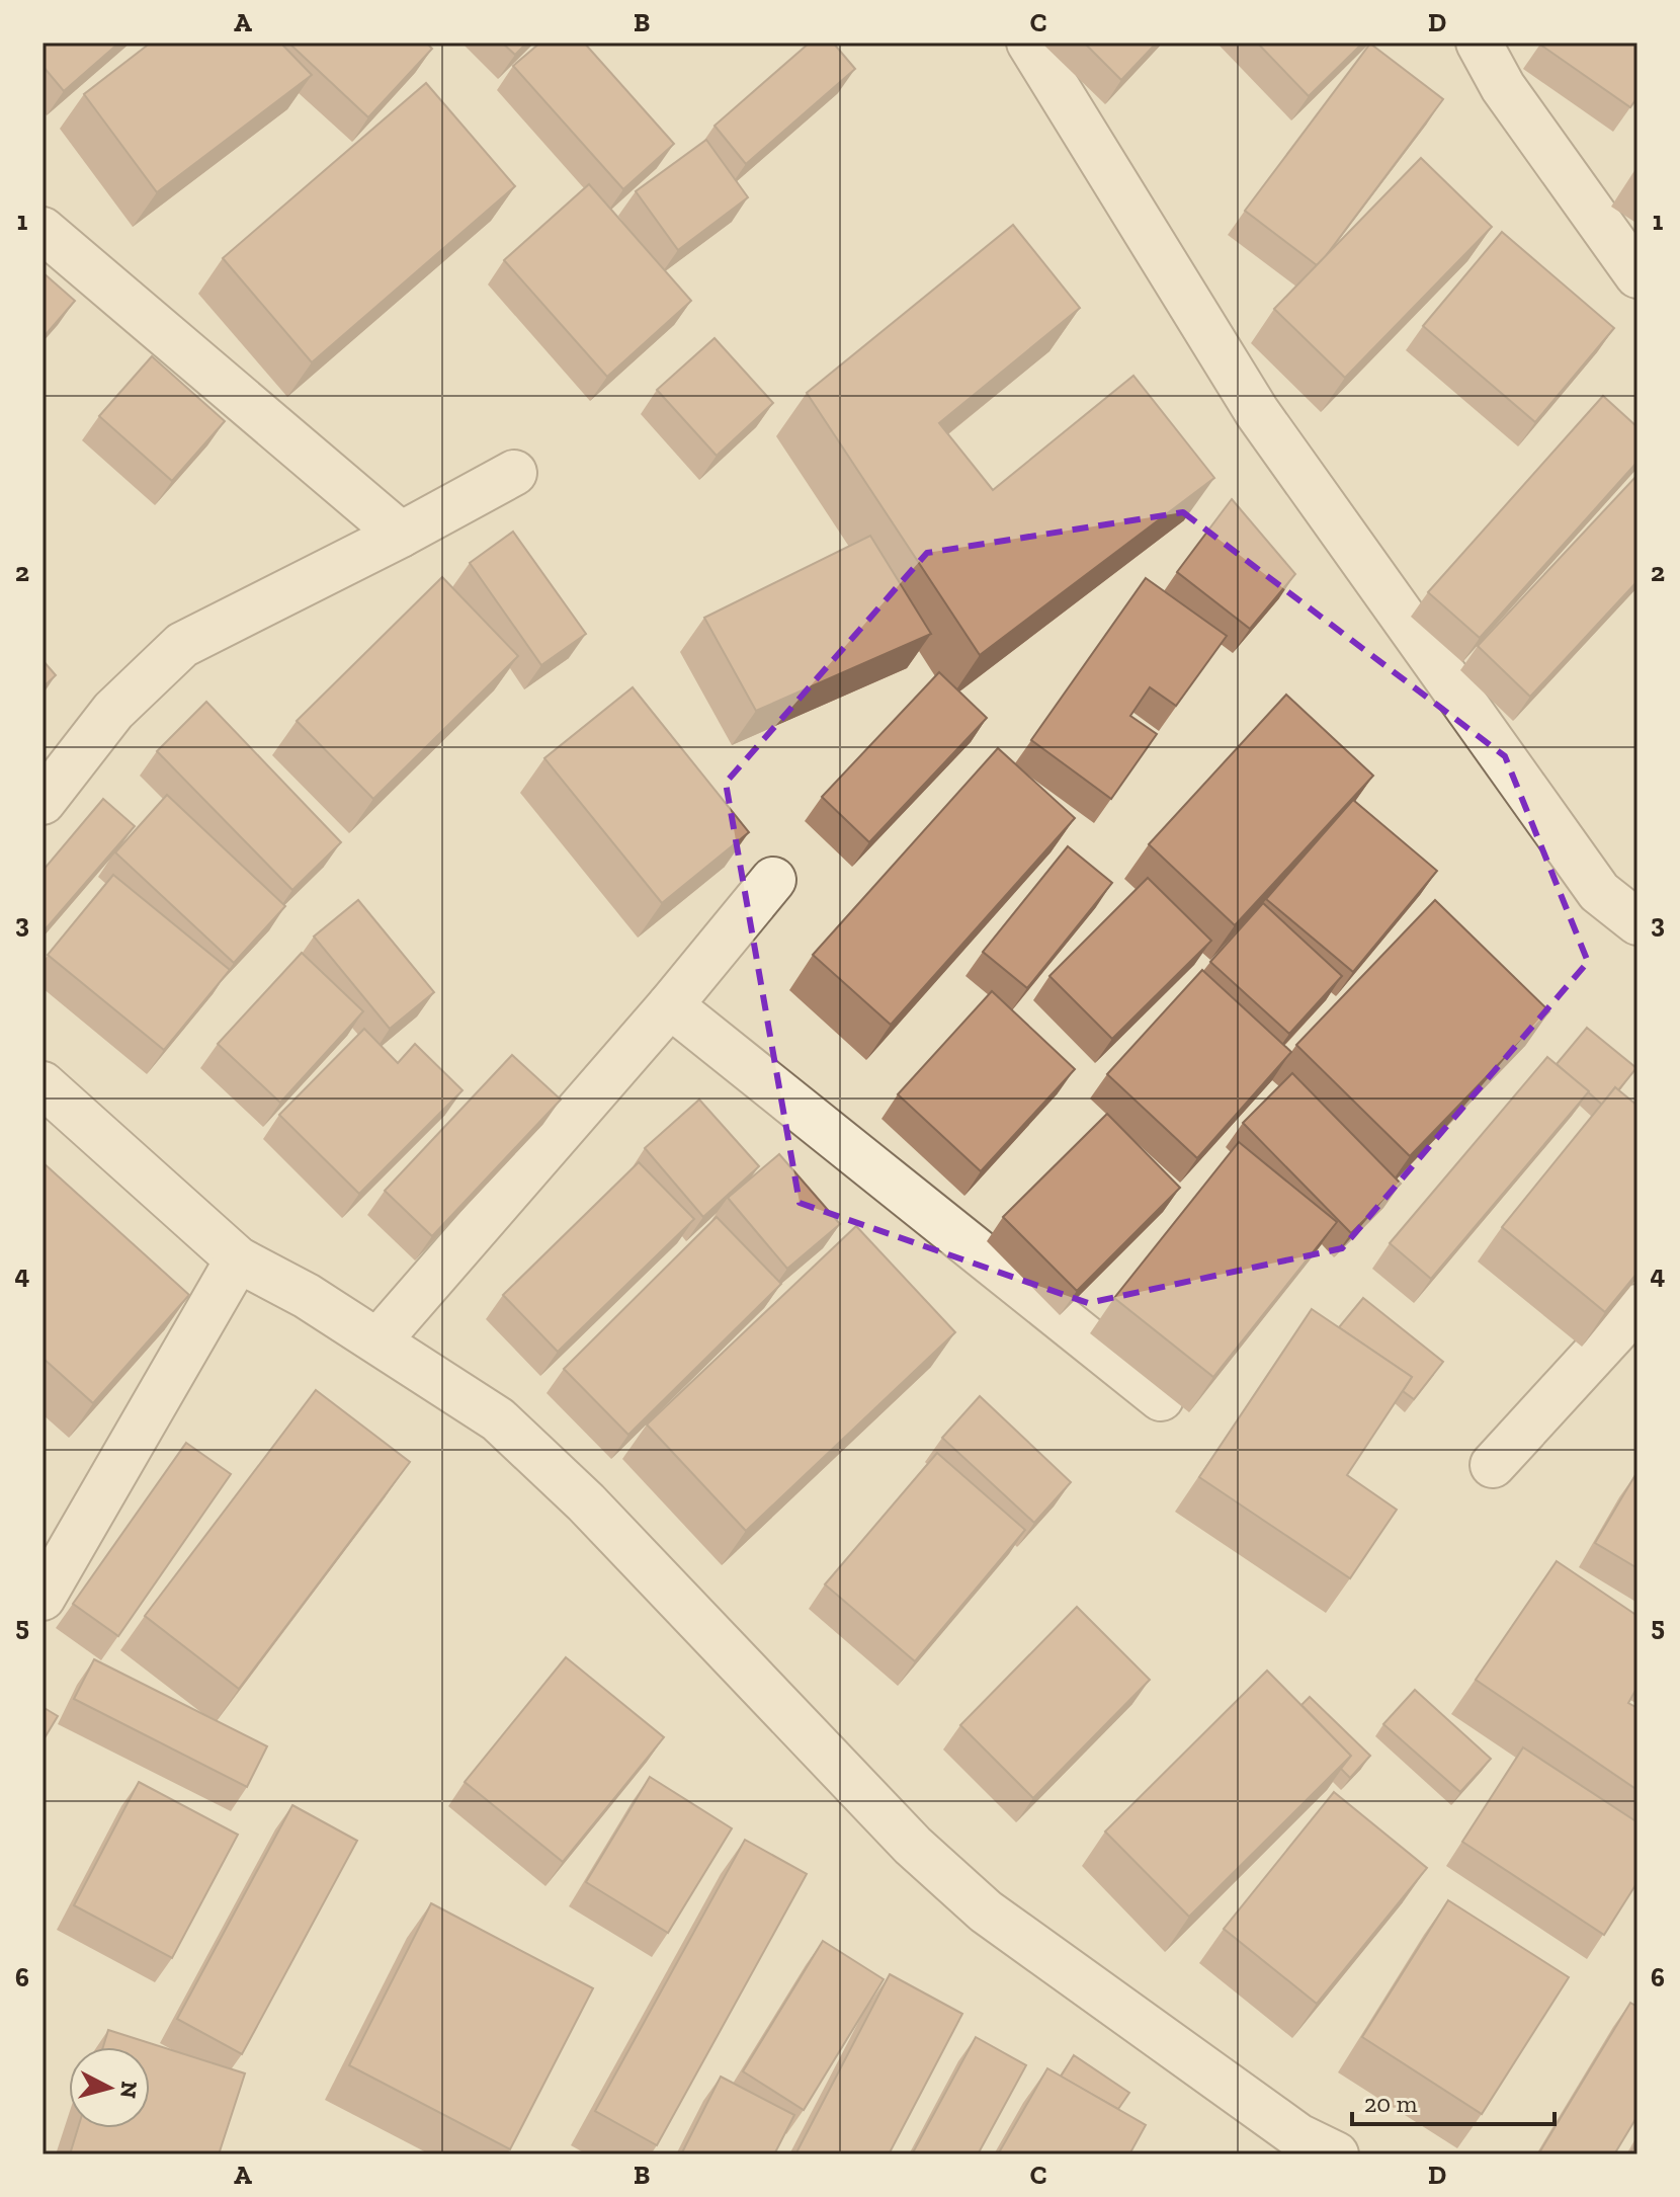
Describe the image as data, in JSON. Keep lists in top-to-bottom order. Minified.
{"scale_bar":"20 m","north":"right","grid":{"columns":["A","B","C","D"],"rows":["1","2","3","4","5","6"]}}
